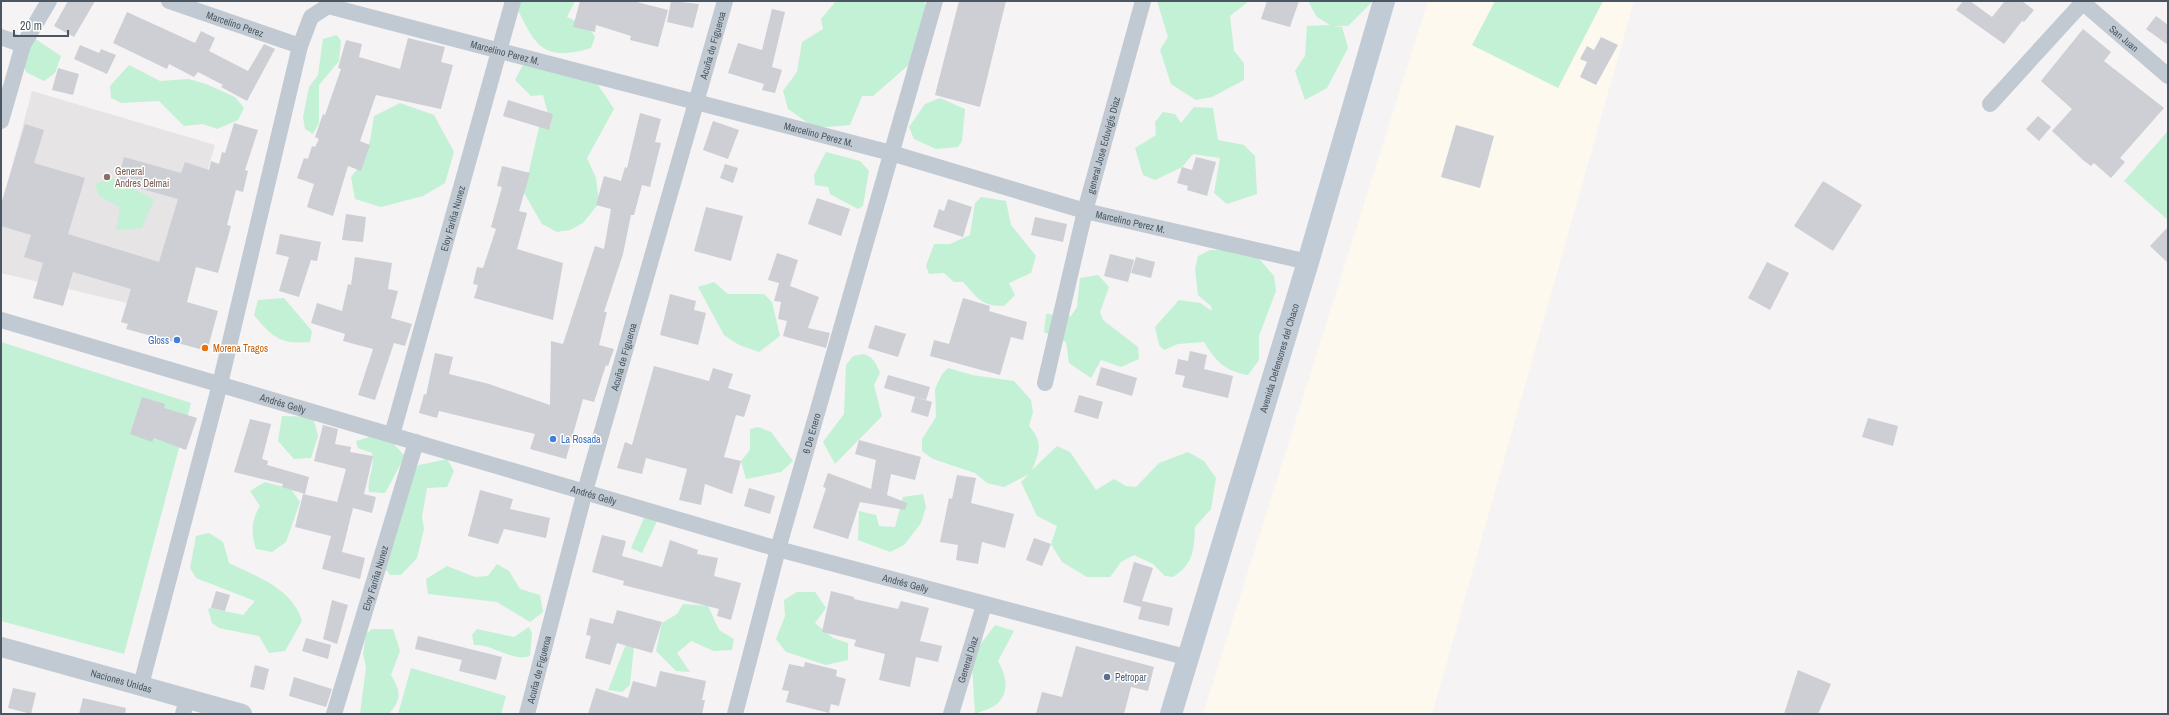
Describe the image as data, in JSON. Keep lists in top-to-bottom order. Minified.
{"streets":{"main road":["Avenida Defensores del Chaco"],"street":["Marcelino Perez","San Juan","Acuña de Figueroa","Marcelino Perez M.","general Jose Eduvigis Diaz","Eloy Fariña Nunez","Andrés Gelly","6 De Enero","General Diaz","Naciones Unidas"]},"crossings":[["Marcelino Perez","Marcelino Perez M."],["Acuña de Figueroa","Marcelino Perez M."],["Acuña de Figueroa","Andrés Gelly"],["Marcelino Perez M.","general Jose Eduvigis Diaz"],["Marcelino Perez M.","Eloy Fariña Nunez"],["Marcelino Perez M.","Avenida Defensores del Chaco"],["Marcelino Perez M.","6 De Enero"],["Eloy Fariña Nunez","Andrés Gelly"],["Avenida Defensores del Chaco","Andrés Gelly"],["Andrés Gelly","6 De Enero"],["Andrés Gelly","General Diaz"]],"places":["General Andres Delmai","Gloss","Morena Tragos","La Rosada","Petropar"],"scale_bar":"20 m"}
